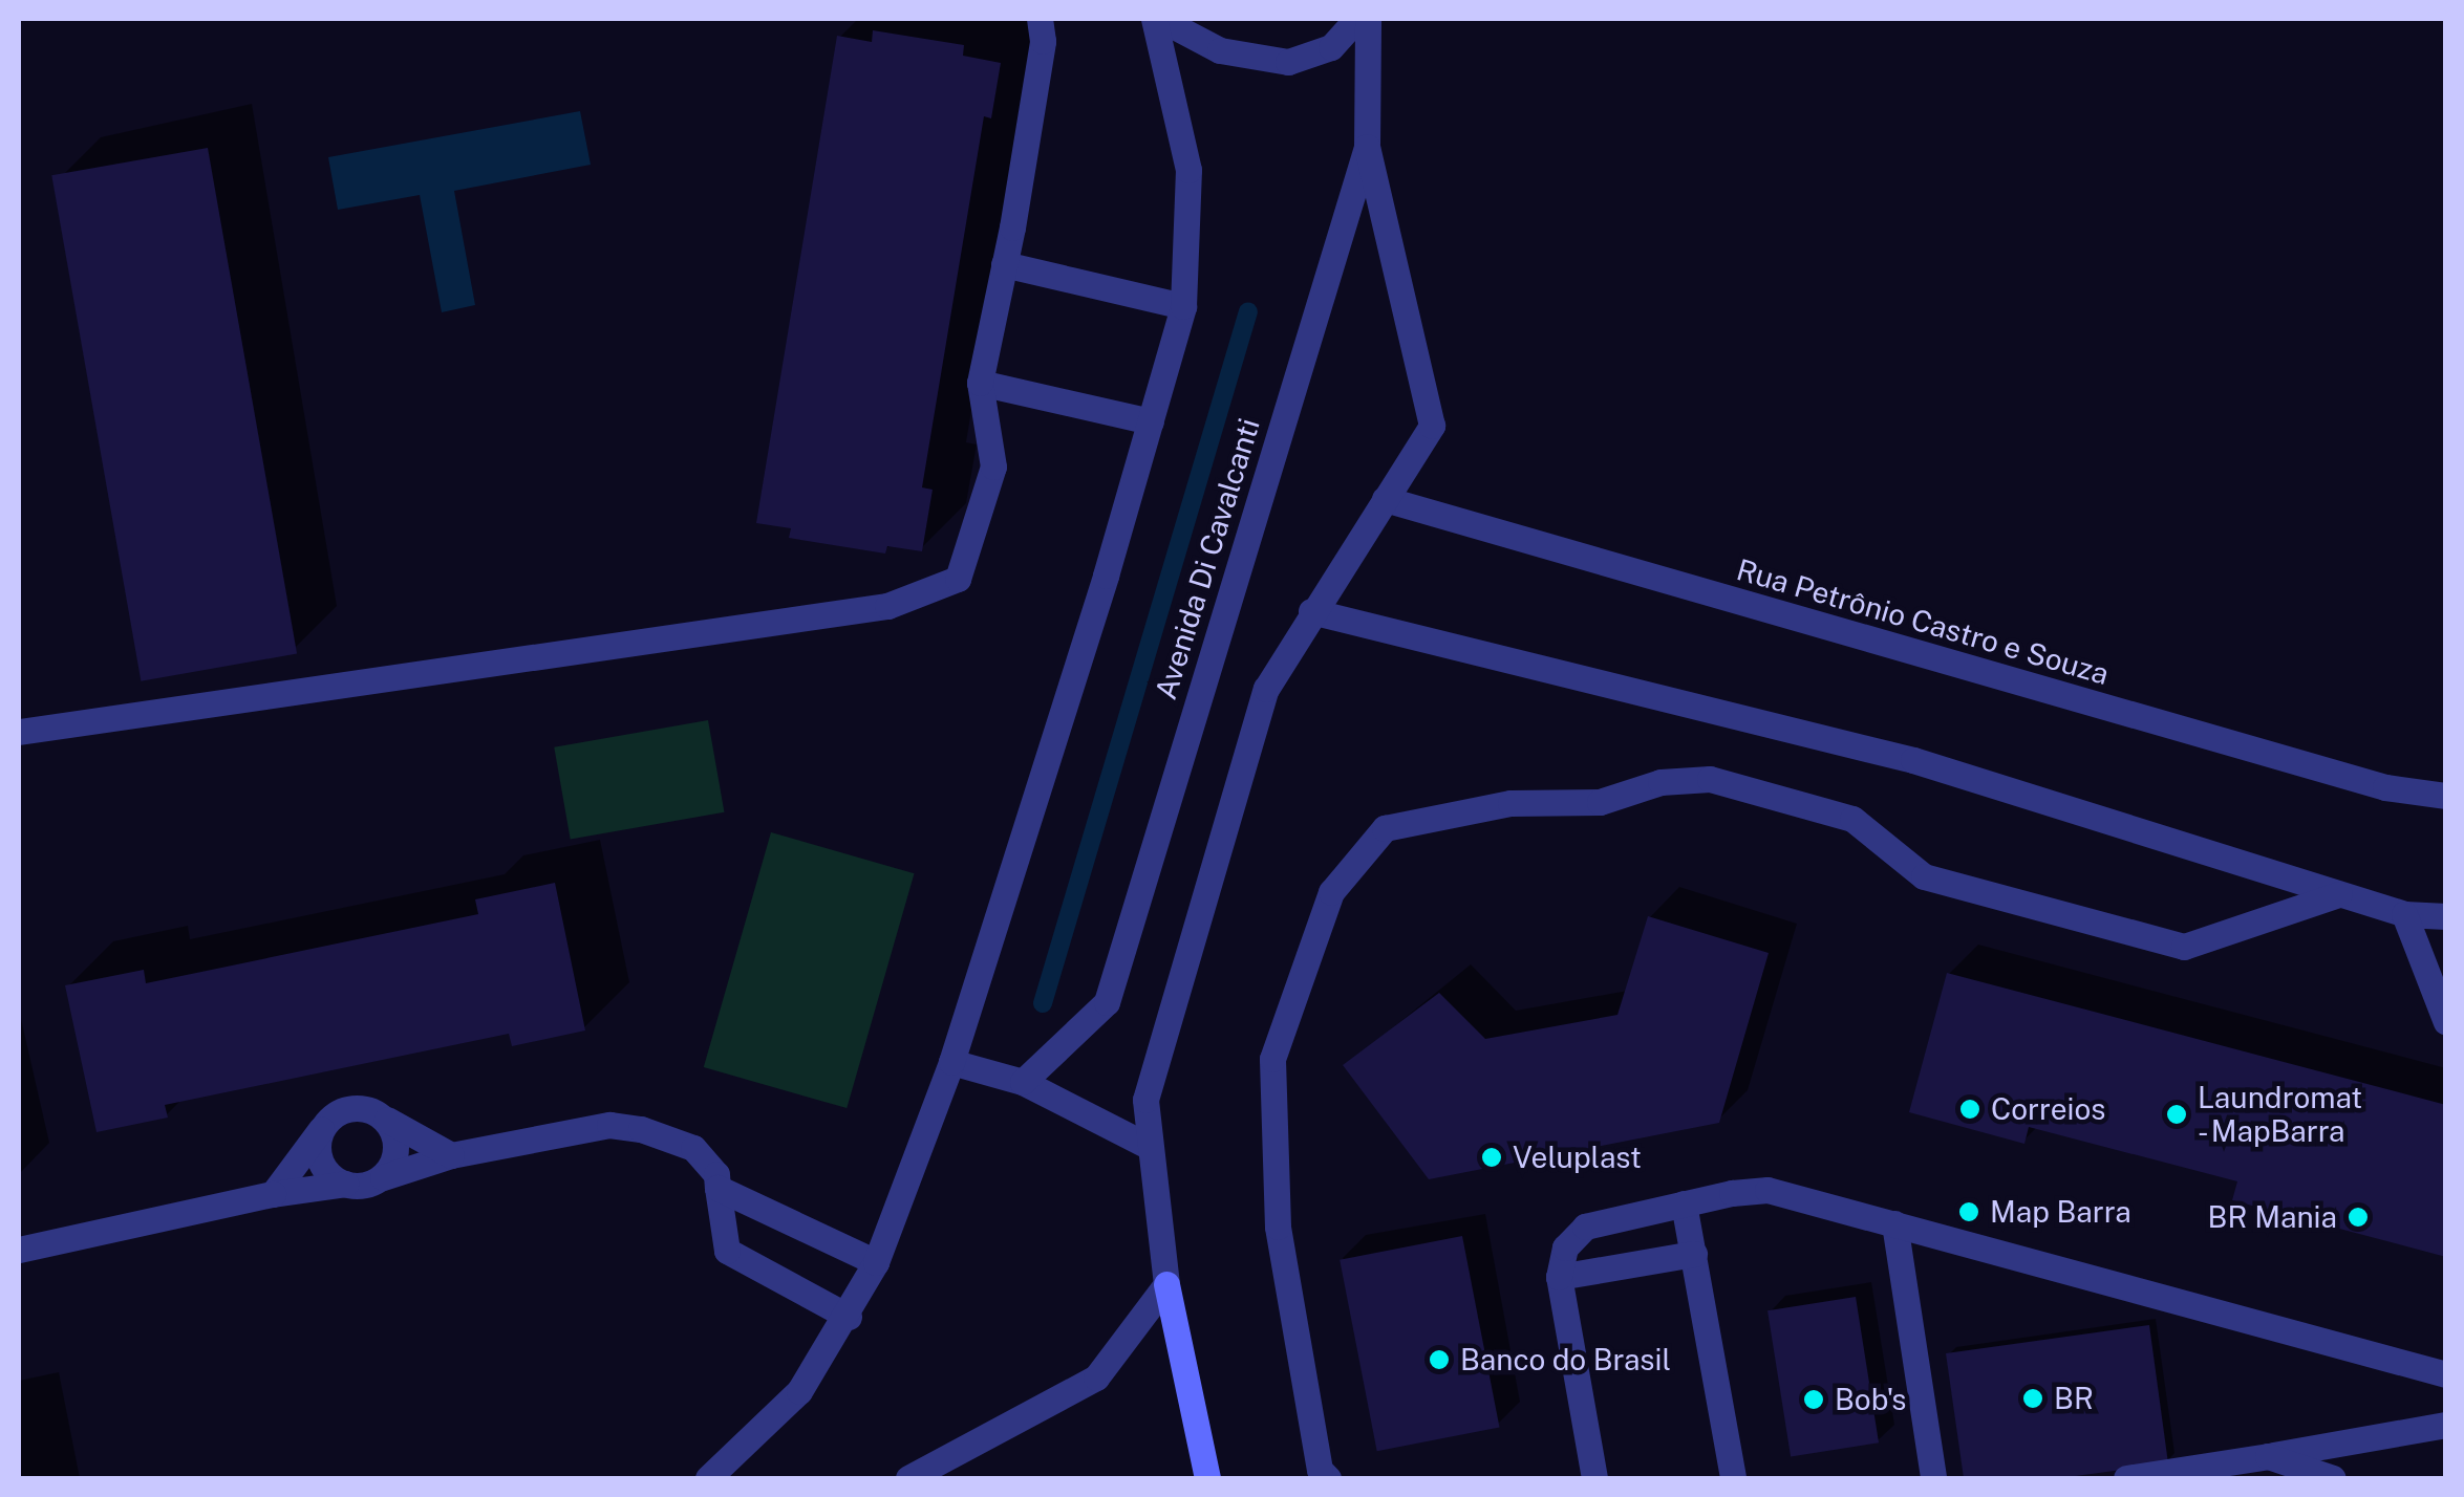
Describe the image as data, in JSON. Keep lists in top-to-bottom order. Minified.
{"streets":{"street":["Avenida Di Cavalcanti","Rua Petrônio Castro e Souza"]},"places":["Correios","Laundromat - MapBarra","Veluplast","Map Barra","BR Mania","Banco do Brasil","BR","Bob's"]}
